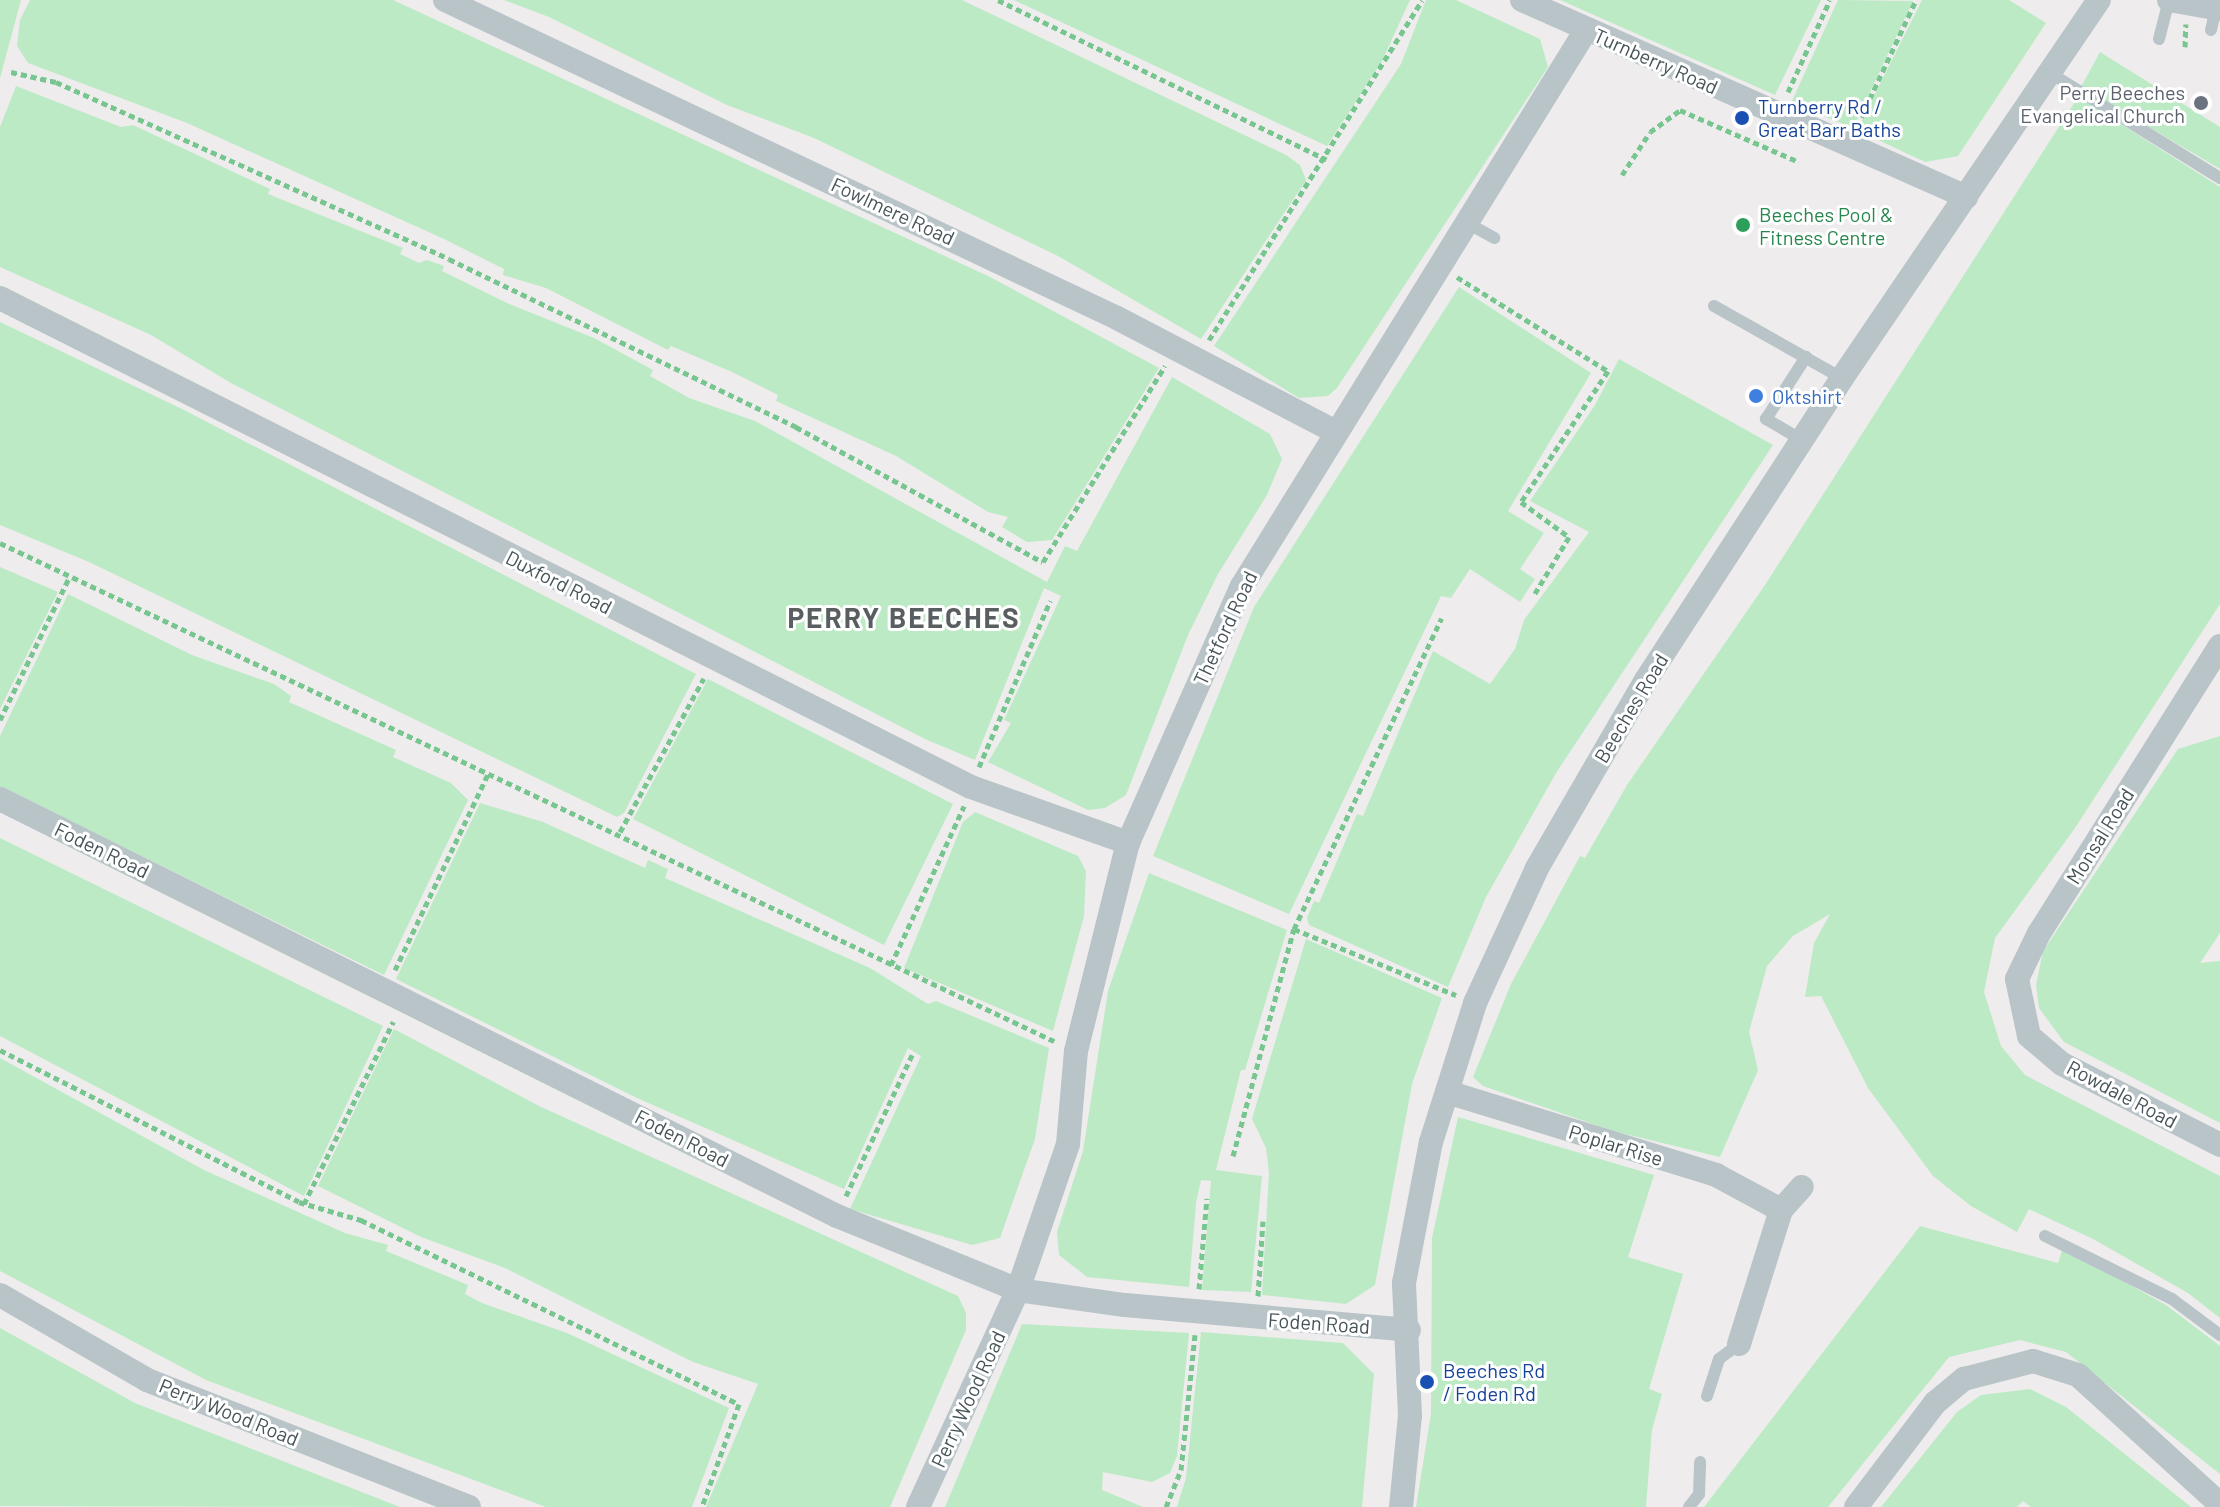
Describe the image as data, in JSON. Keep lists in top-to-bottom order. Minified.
{"streets":{"street":["Turnberry Road","Fowlmere Road","Duxford Road","Thetford Road","Beeches Road","Monsal Road","Foden Road","Rowdale Road","Poplar Rise","Perry Wood Road"]},"crossings":[["Turnberry Road","Thetford Road"],["Turnberry Road","Beeches Road"],["Fowlmere Road","Thetford Road"],["Duxford Road","Thetford Road"],["Thetford Road","Foden Road"],["Thetford Road","Perry Wood Road"],["Beeches Road","Foden Road"],["Beeches Road","Poplar Rise"],["Monsal Road","Rowdale Road"],["Foden Road","Perry Wood Road"]],"districts":["PERRY BEECHES"],"places":["Perry Beeches Evangelical Church","Turnberry Rd / Great Barr Baths","Beeches Pool & Fitness Centre","Oktshirt","Beeches Rd / Foden Rd"]}
